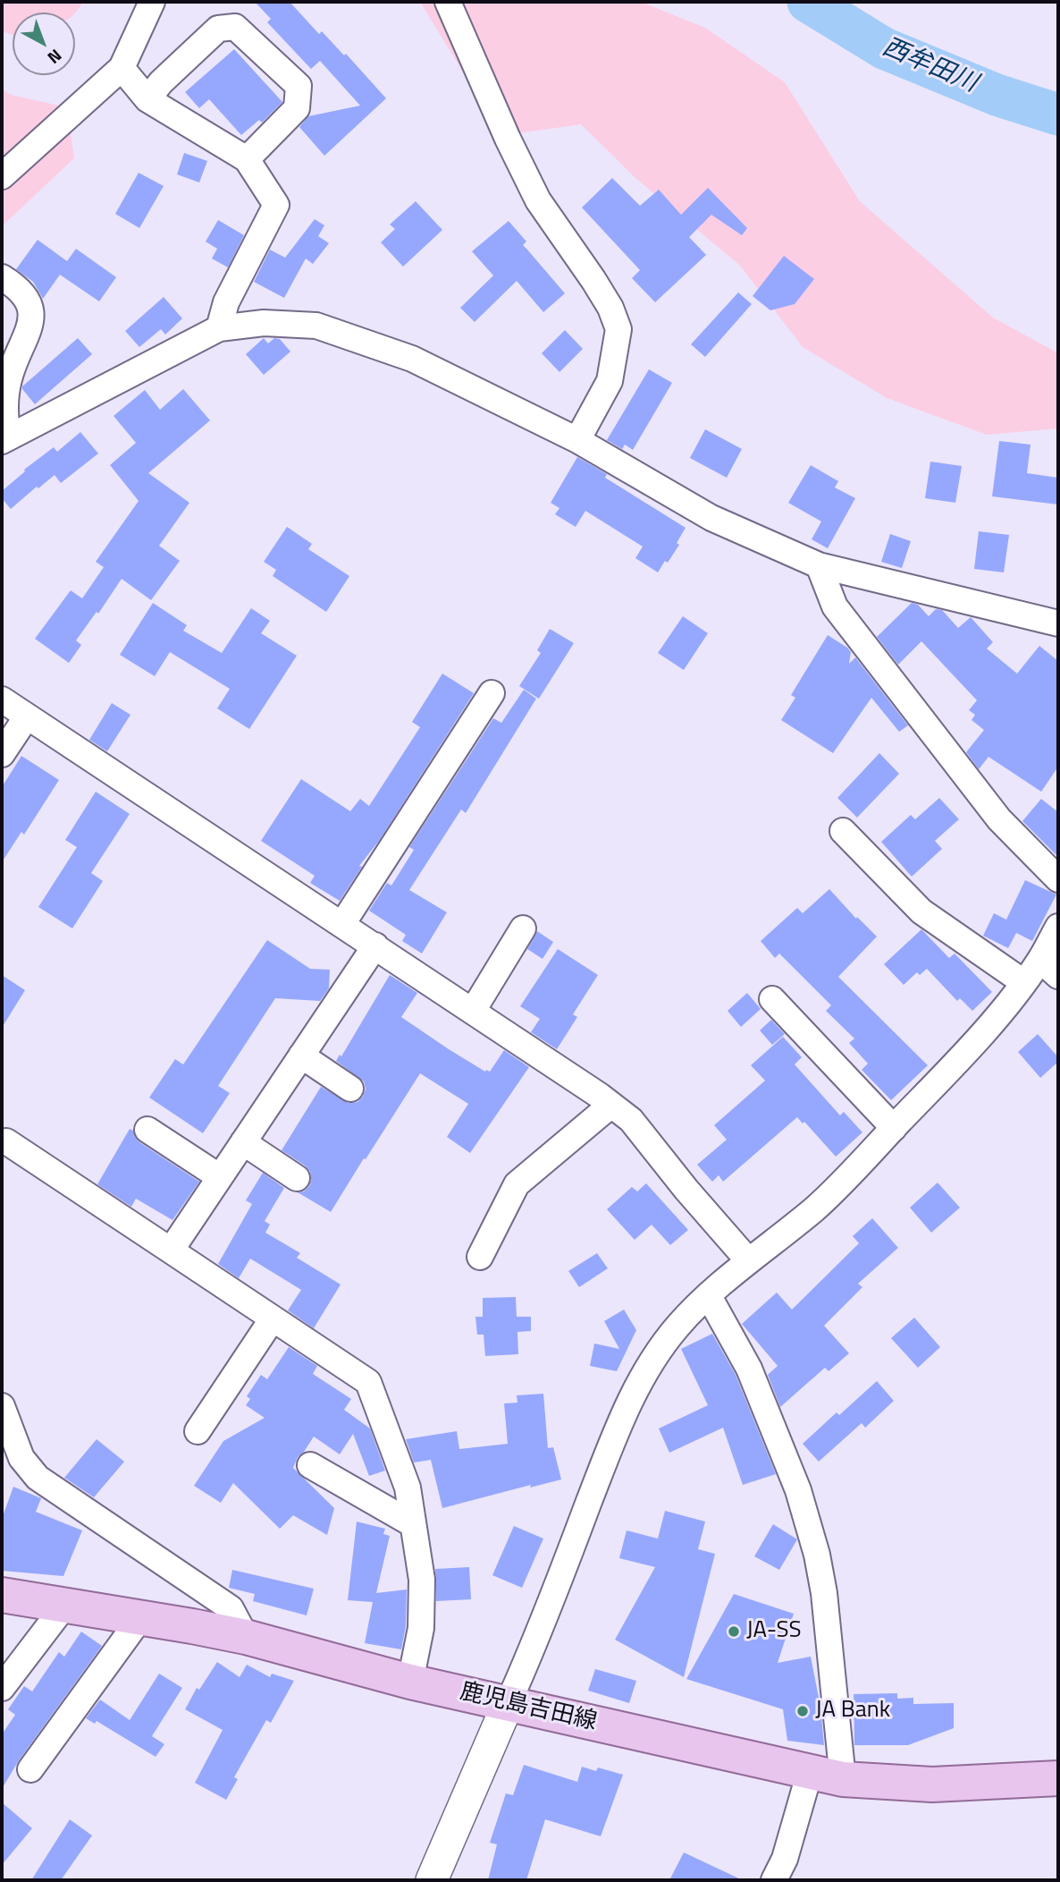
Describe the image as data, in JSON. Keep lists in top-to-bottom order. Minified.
{"streets":{"main road":["鹿児島吉田線"]},"water":["西牟田川"],"places":["JA-SS","JA Bank"],"north":"bottom right"}
